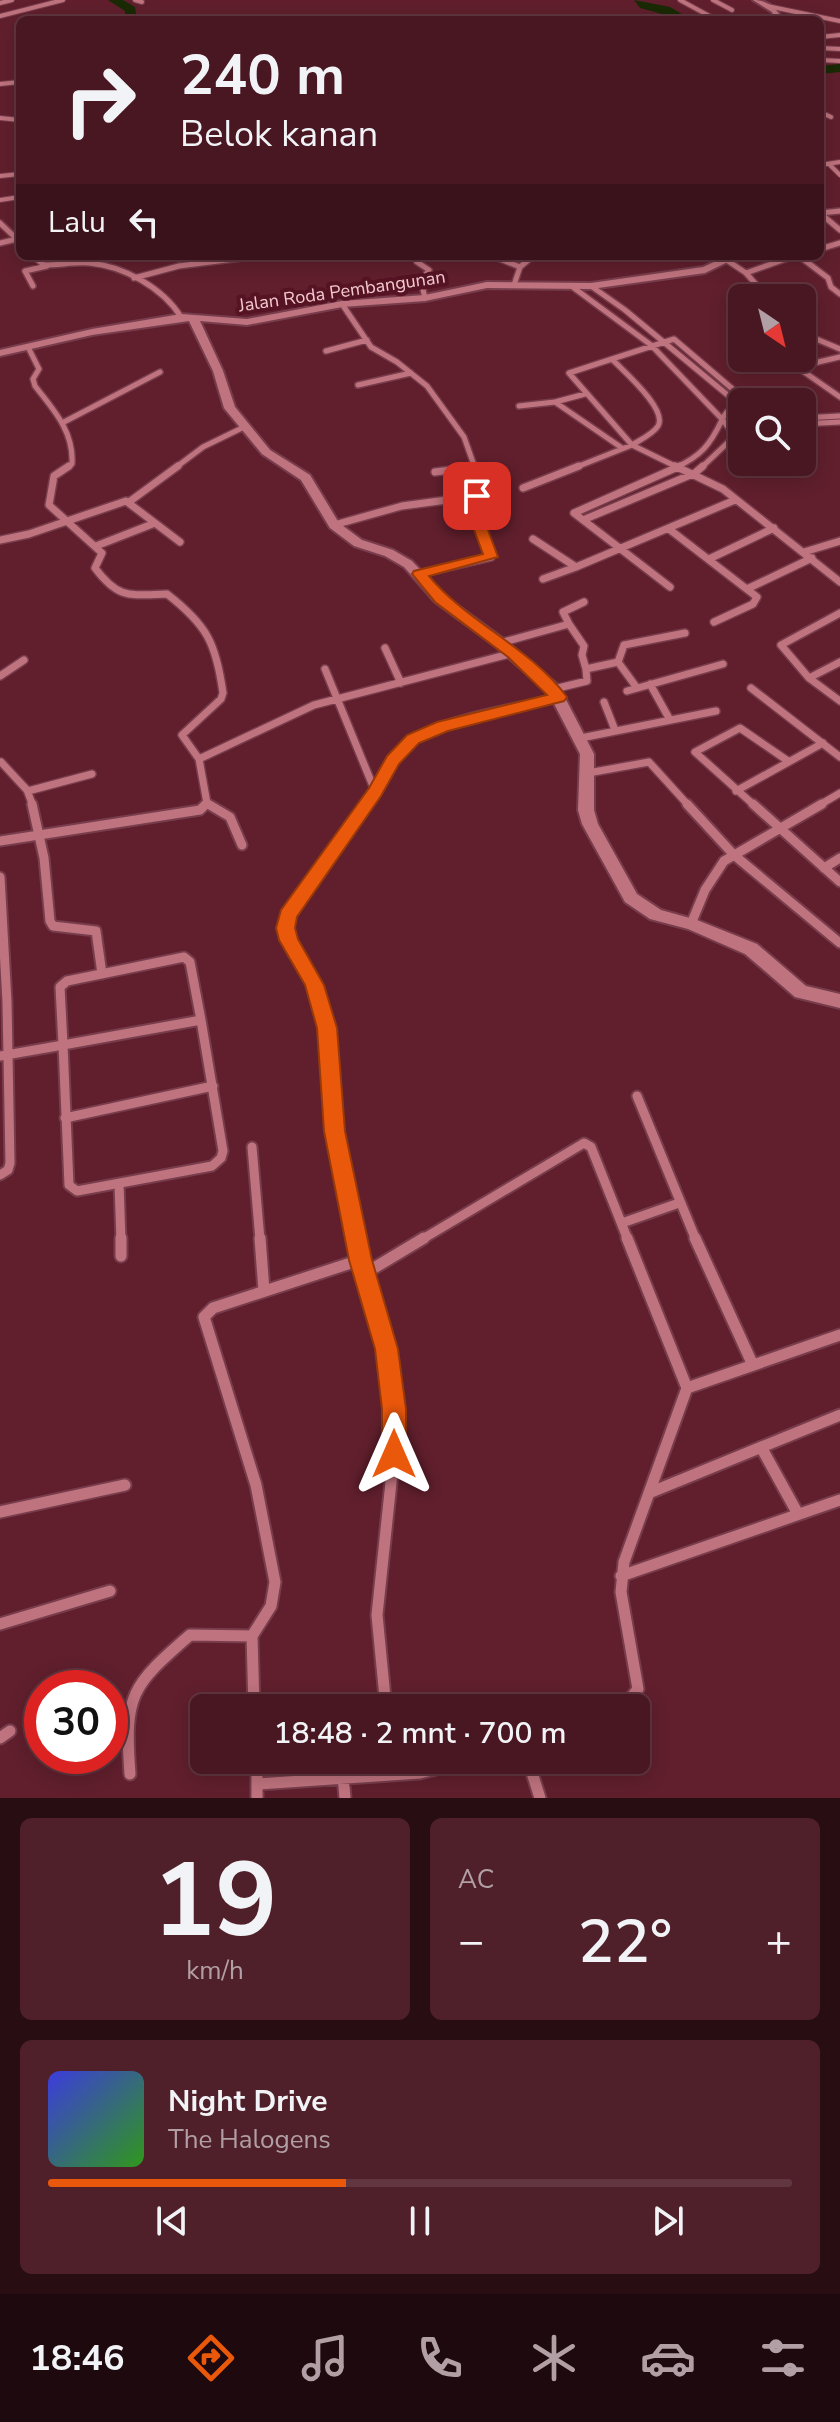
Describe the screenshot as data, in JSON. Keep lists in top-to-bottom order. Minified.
{"streets":{"street":["Jalan Roda Pembangunan"]},"north":"bottom right","page":{"turn":["240 m","Belok kanan"],"then":"Lalu","limit":"30","trip":"18:48 · 2 mnt · 700 m","tile":[["19","km/h"],"AC"],"heat":["−","22°","+"],"song":["Night Drive","The Halogens"],"tabs":"18:46"}}
